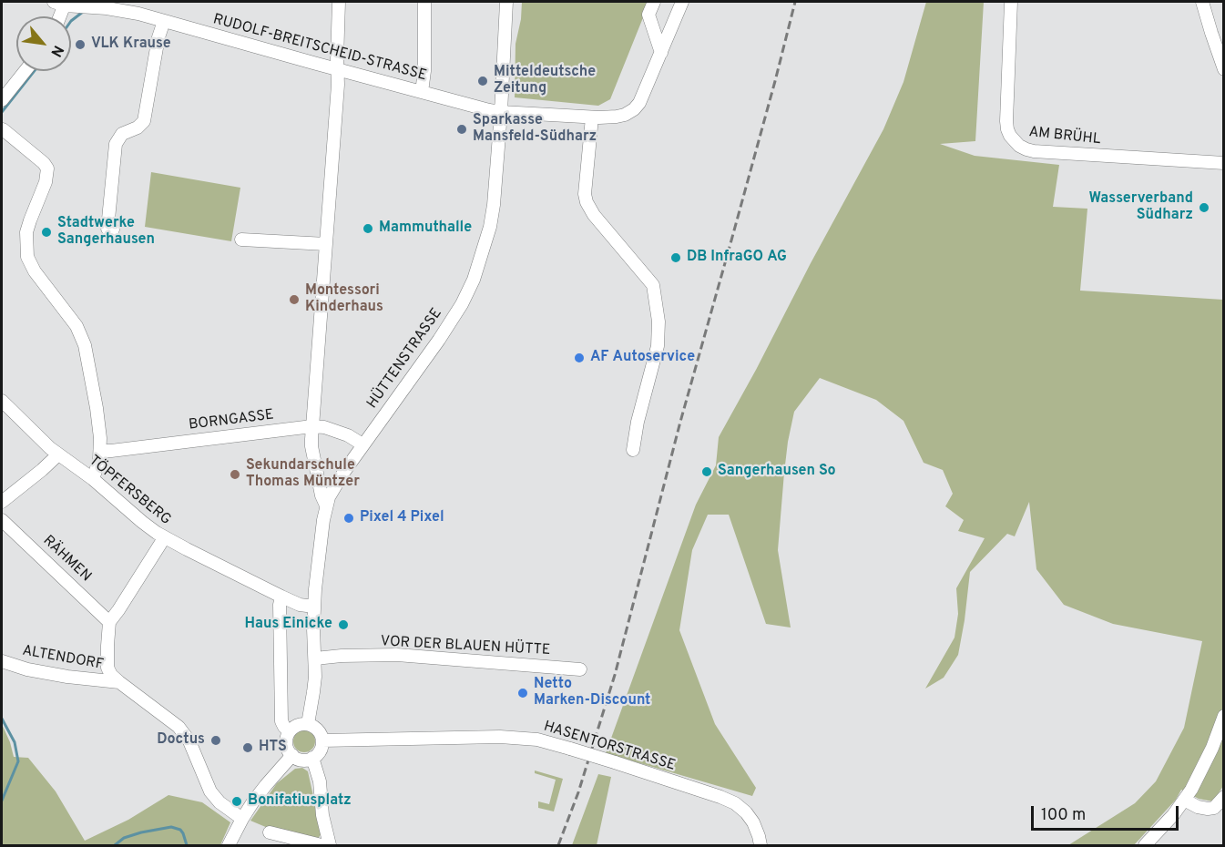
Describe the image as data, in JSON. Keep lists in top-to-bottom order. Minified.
{"streets":{"street":["RUDOLF-BREITSCHEID-STRASSE","AM BRÜHL","HÜTTENSTRASSE","BORNGASSE","TÖPFERSBERG","RÄHMEN","VOR DER BLAUEN HÜTTE","ALTENDORF","HASENTORSTRASSE"]},"crossings":[["RUDOLF-BREITSCHEID-STRASSE","HÜTTENSTRASSE"],["HÜTTENSTRASSE","BORNGASSE"],["HÜTTENSTRASSE","TÖPFERSBERG"],["HÜTTENSTRASSE","VOR DER BLAUEN HÜTTE"],["HÜTTENSTRASSE","HASENTORSTRASSE"]],"places":["VLK Krause","Mitteldeutsche Zeitung","Sparkasse Mansfeld-Südharz","Wasserverband Südharz","Mammuthalle","Stadtwerke Sangerhausen","DB InfraGO AG","Montessori Kinderhaus","AF Autoservice","Sangerhausen So","Sekundarschule Thomas Müntzer","Pixel 4 Pixel","Haus Einicke","Netto Marken-Discount","Doctus","HTS","Bonifatiusplatz"],"scale_bar":"100 m","north":"bottom right"}
